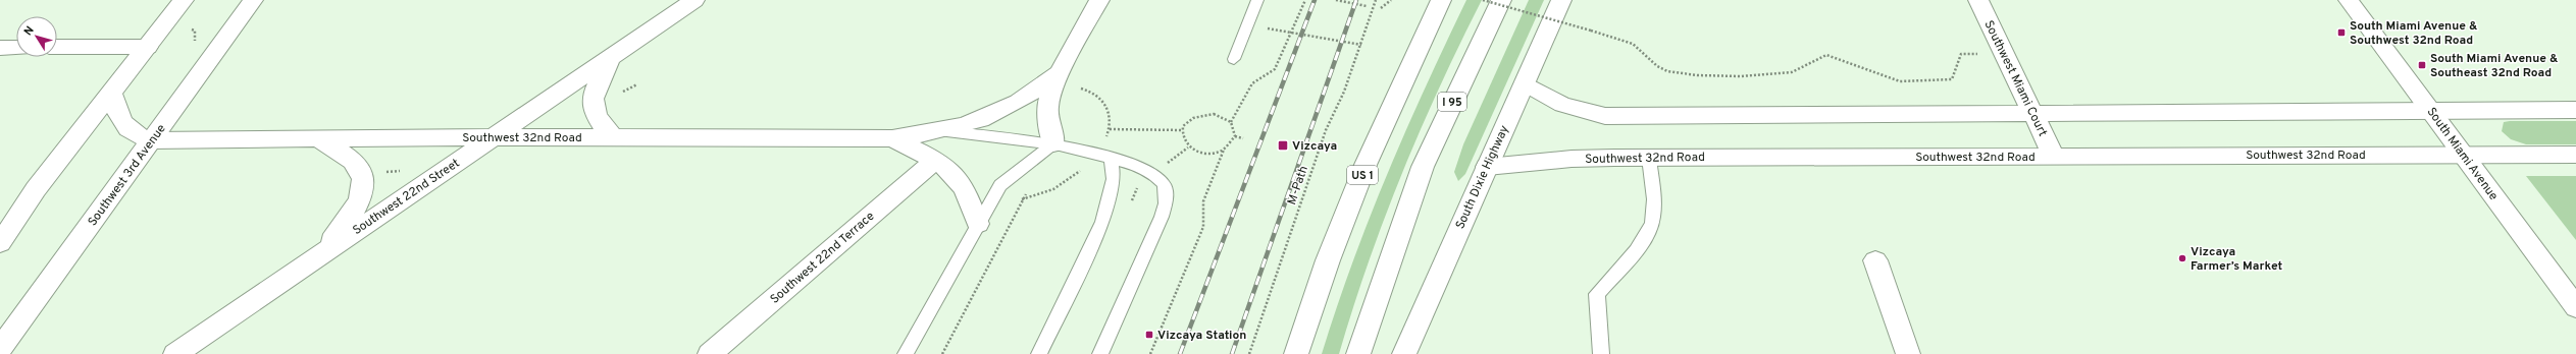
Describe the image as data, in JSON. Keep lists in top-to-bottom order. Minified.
{"streets":{"main road":["Southwest Miami Court","I 95","Southwest 32nd Road","South Miami Avenue","Southwest 3rd Avenue","US 1","South Dixie Highway","Southwest 22nd Street","Southwest 22nd Terrace"],"path":["M-Path"]},"crossings":[["Southwest Miami Court","Southwest 32nd Road"],["Southwest 32nd Road","South Miami Avenue"],["Southwest 32nd Road","Southwest 3rd Avenue"],["Southwest 32nd Road","South Dixie Highway"],["Southwest 32nd Road","Southwest 22nd Street"],["Southwest 32nd Road","Southwest 22nd Terrace"]],"places":{"transit":["South Miami Avenue & Southwest 32nd Road","South Miami Avenue & Southeast 32nd Road","Vizcaya","Vizcaya Station"],"other":["Vizcaya Farmer’s Market"]},"north":"top left"}
